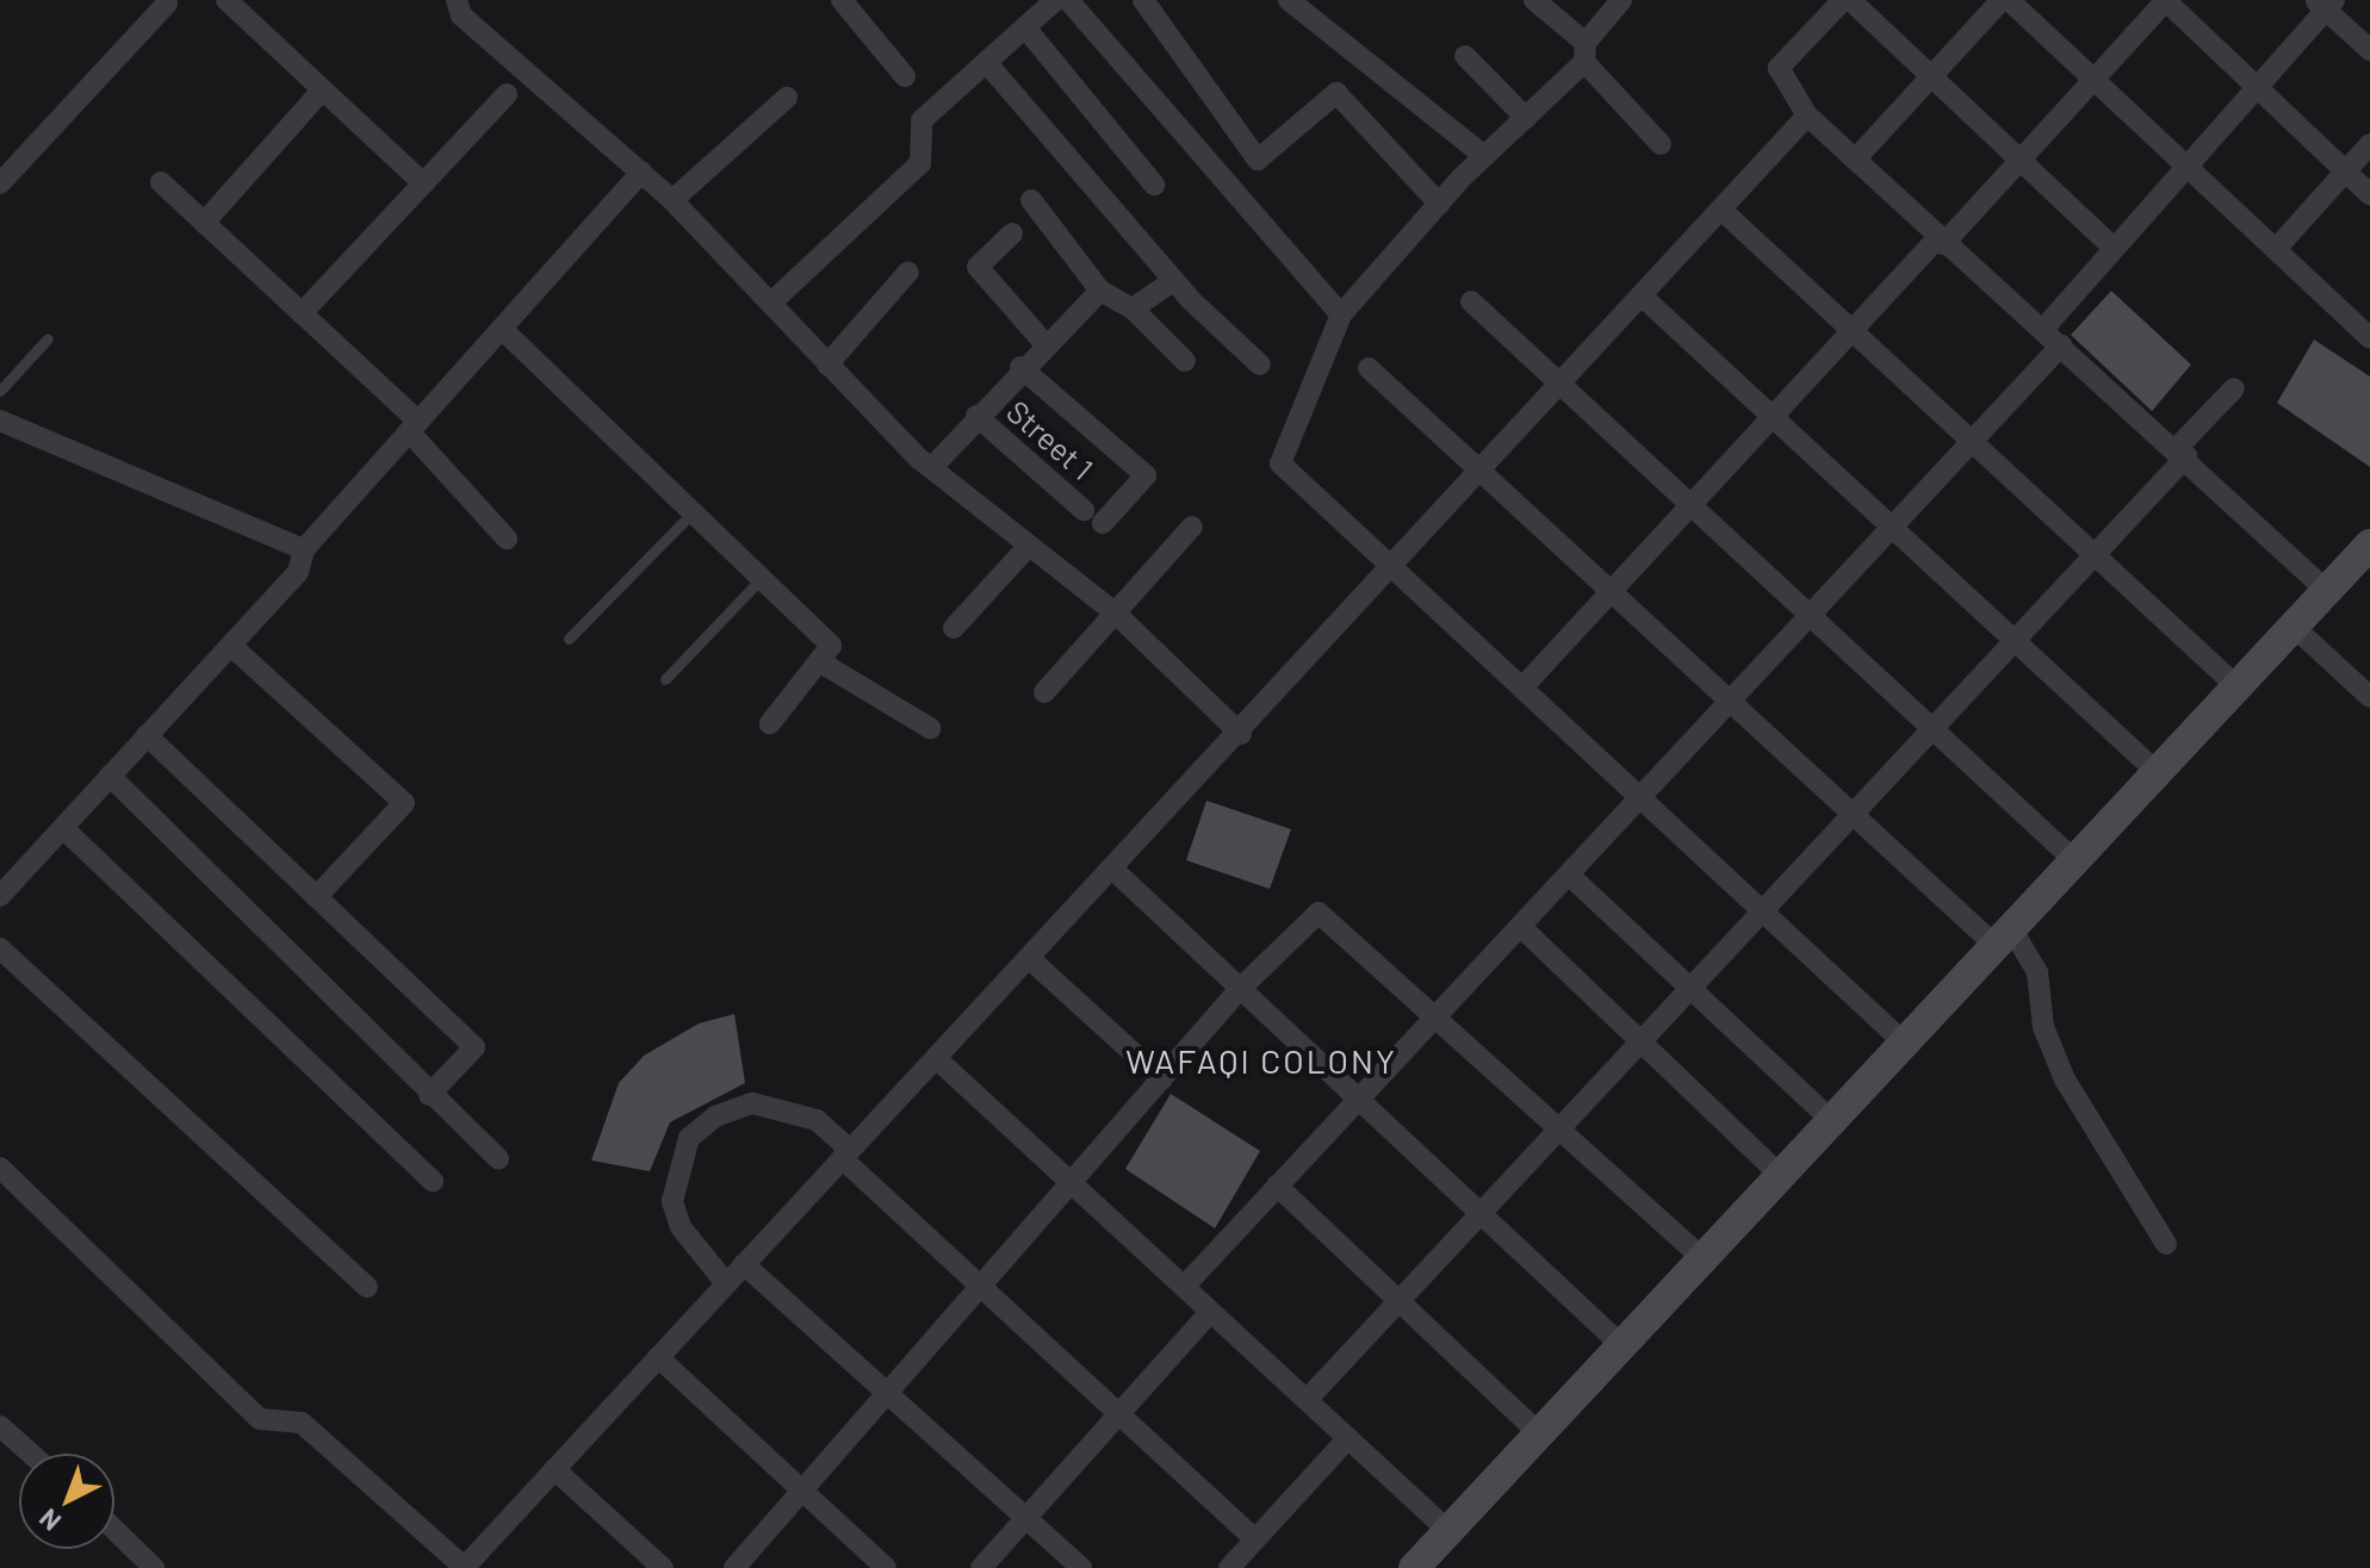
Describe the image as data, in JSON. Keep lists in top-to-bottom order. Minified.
{"streets":{"street":["Street 1"]},"districts":["WAFAQI COLONY"],"north":"bottom left"}
